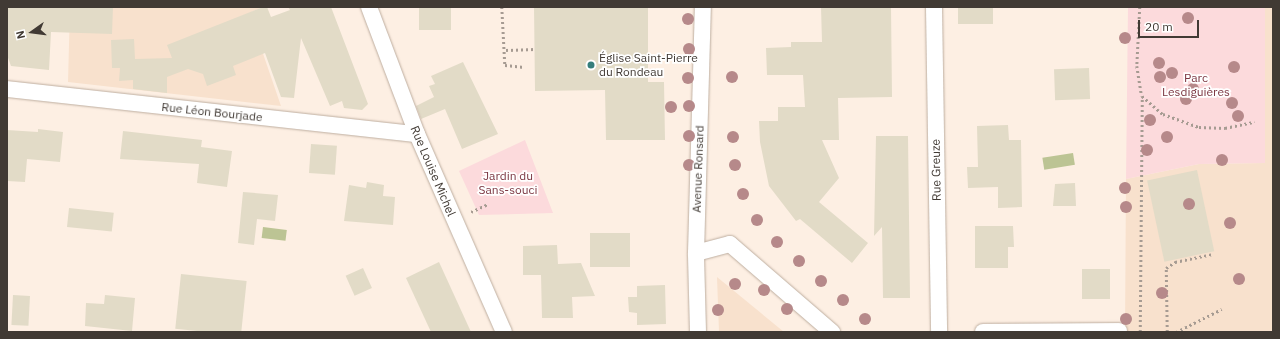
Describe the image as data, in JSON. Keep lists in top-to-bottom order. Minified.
{"streets":{"street":["Rue Léon Bourjade","Avenue Ronsard","Rue Greuze","Rue Louise Michel"]},"crossings":[["Rue Léon Bourjade","Rue Louise Michel"]],"parks":["Parc Lesdiguières","Jardin du Sans-souci"],"places":["Église Saint-Pierre du Rondeau"],"scale_bar":"20 m","north":"left"}
